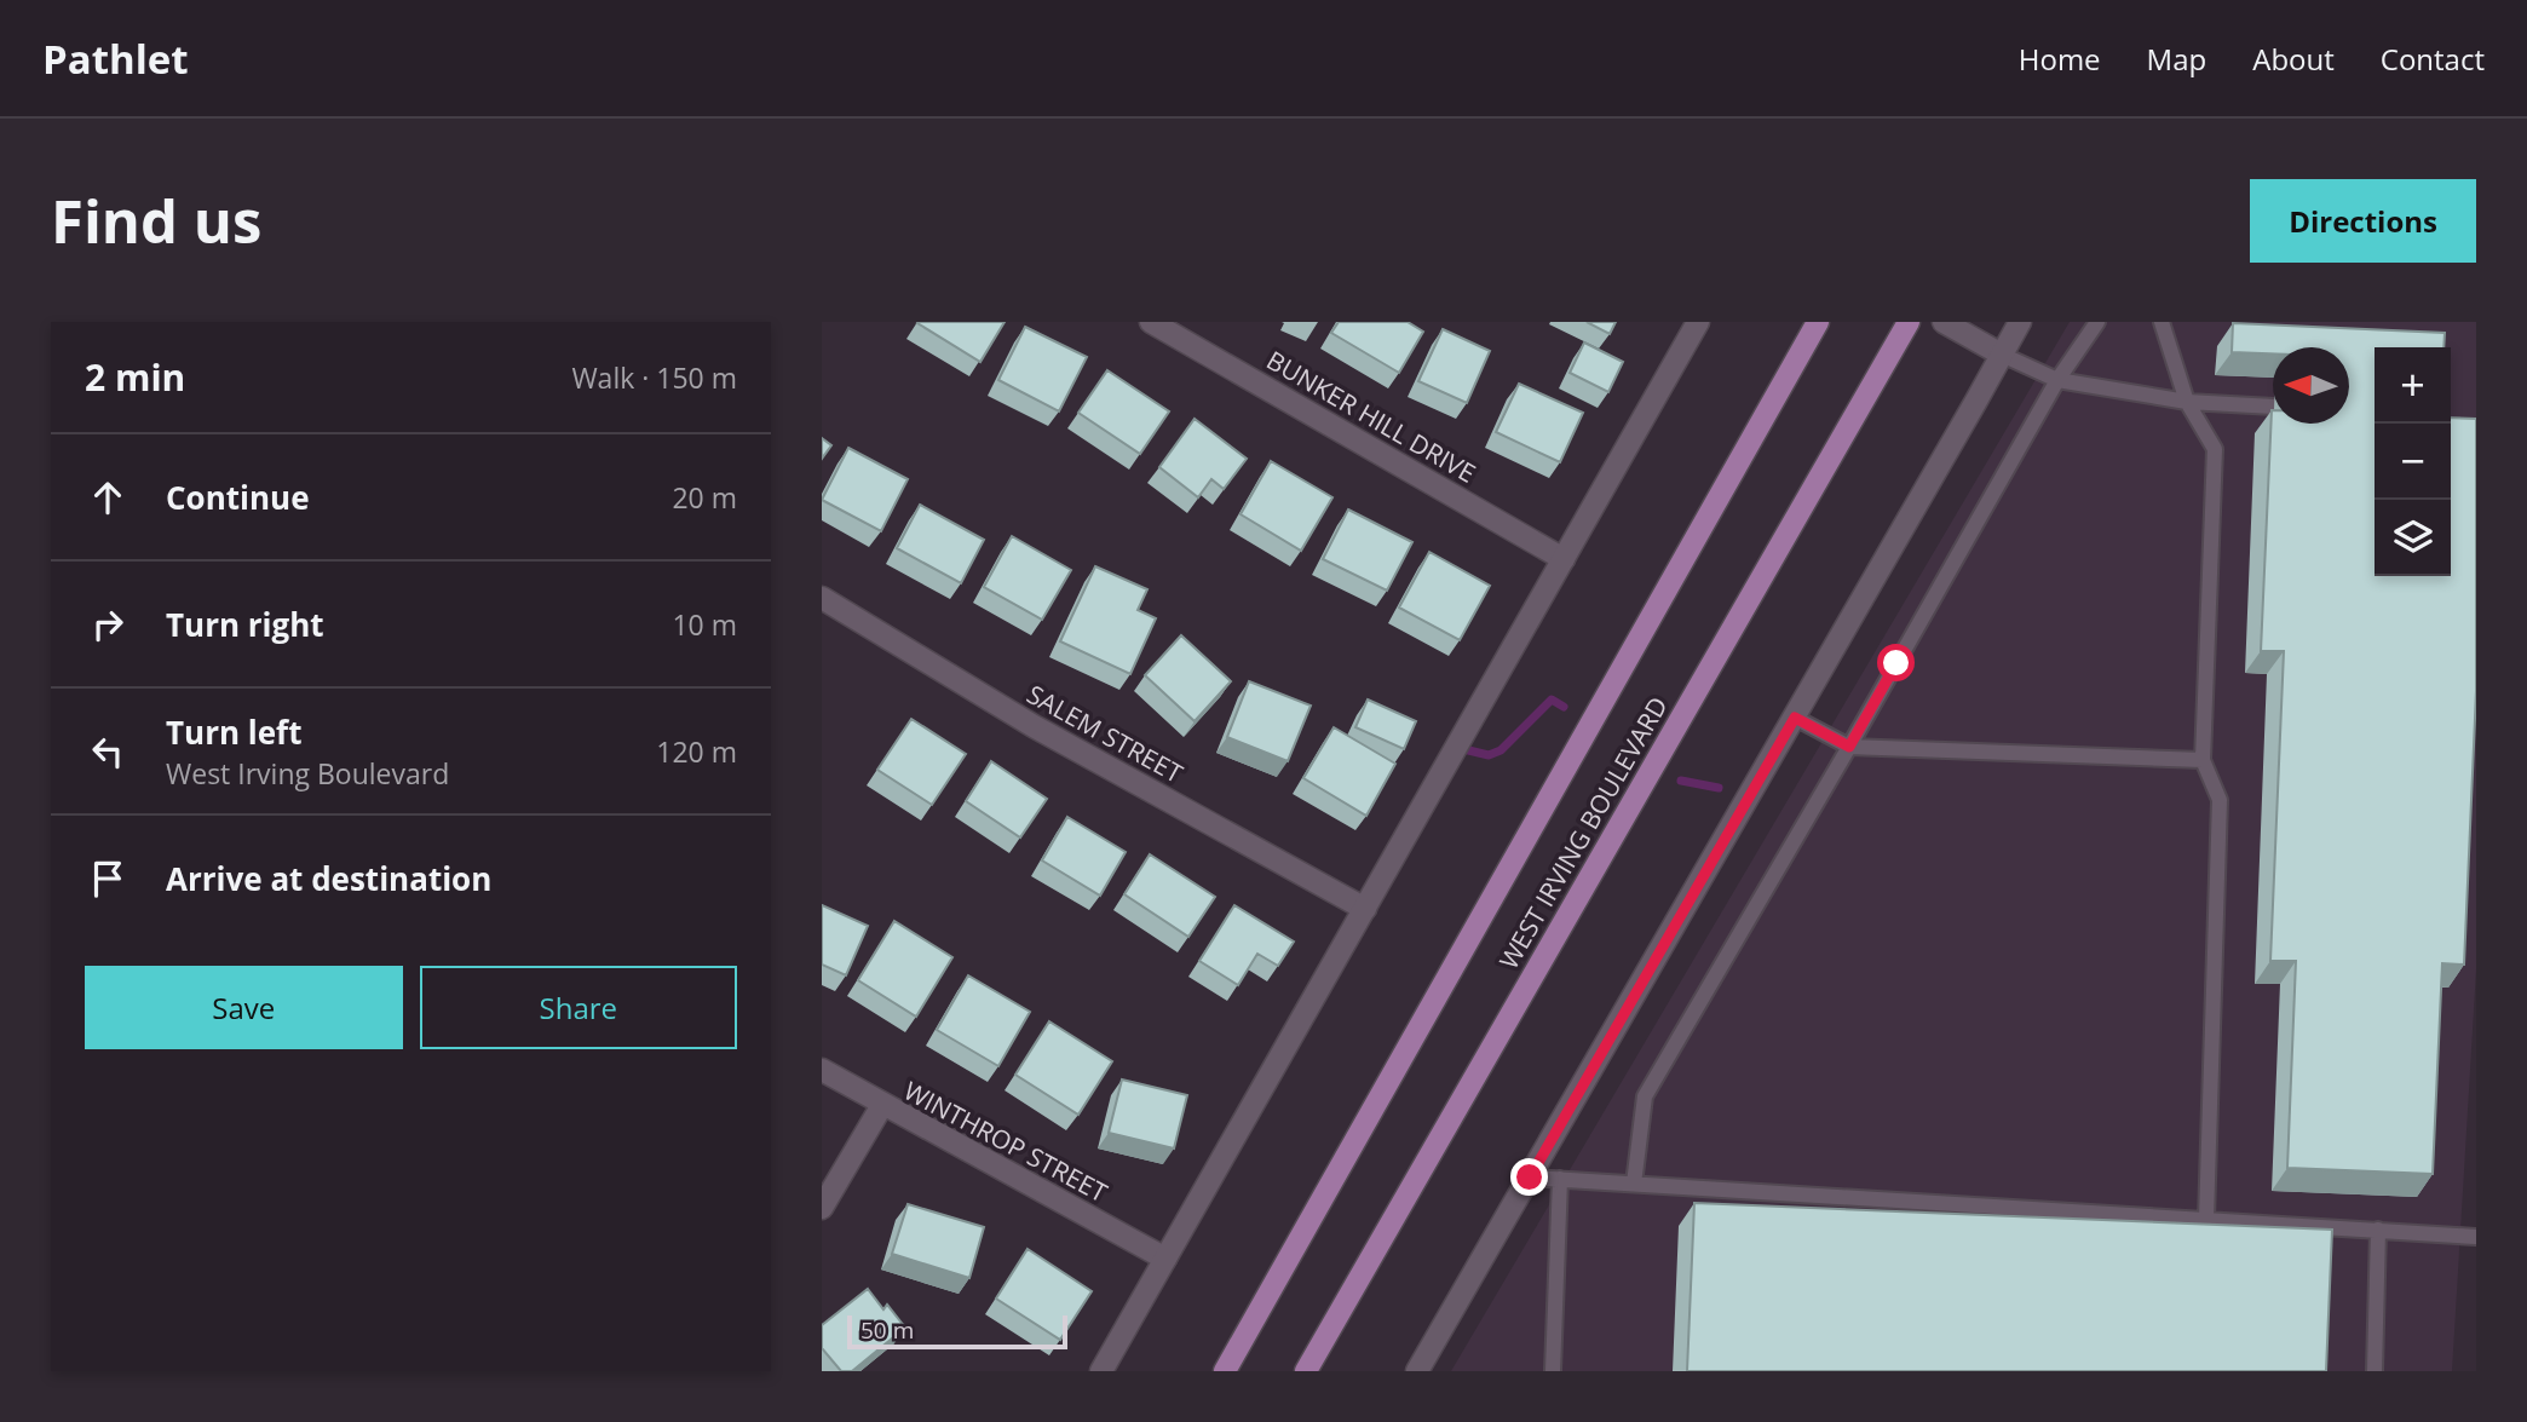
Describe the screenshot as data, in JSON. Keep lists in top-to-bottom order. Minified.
{"streets":{"main road":["WEST IRVING BOULEVARD"],"street":["BUNKER HILL DRIVE","SALEM STREET","WINTHROP STREET"]},"scale_bar":"50 m","north":"left","page":{"header":"Pathlet","nav":["Home","Map","About","Contact"],"buttons":["Directions",["Save","Share"]],"title":"Find us","heading":["2 min","Walk · 150 m"],"map_buttons":["+","−"],"list":[["Continue","20 m"],["Turn right","10 m"],["Turn left","West Irving Boulevard","120 m"],"Arrive at destination"],"scale":"50 m"}}
